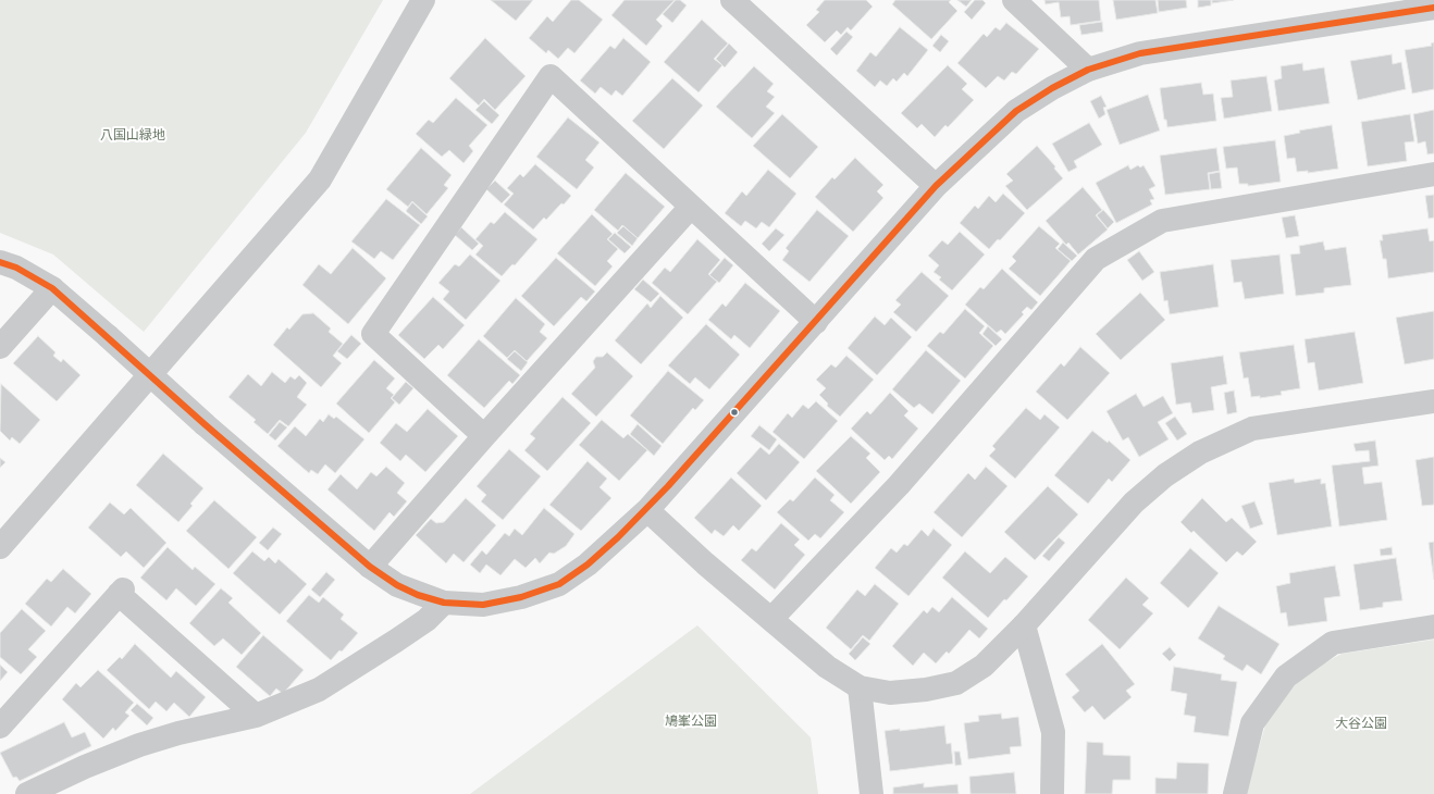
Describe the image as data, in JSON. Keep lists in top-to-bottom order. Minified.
{"parks":["八国山緑地","鳩峯公園","大谷公園"]}
